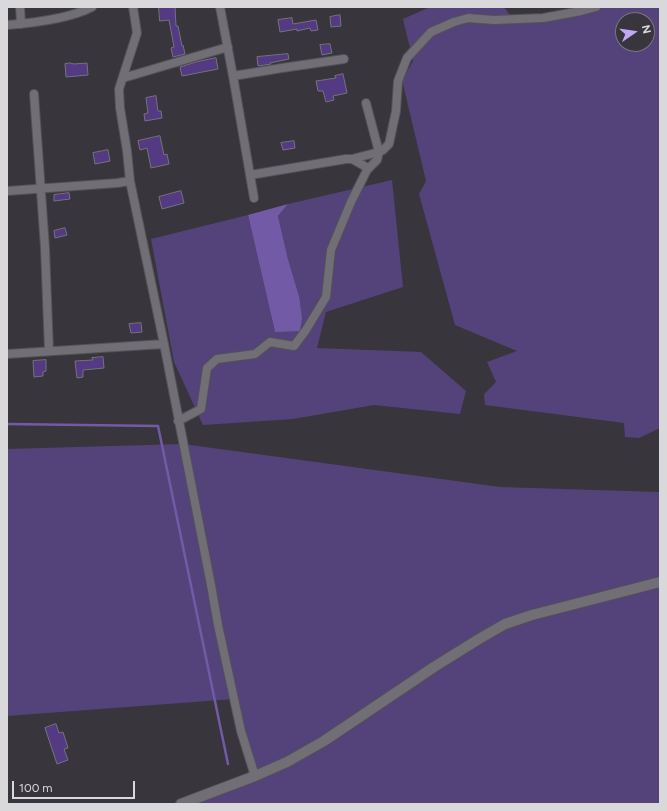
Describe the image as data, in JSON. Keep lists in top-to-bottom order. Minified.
{"scale_bar":"100 m","north":"right"}
